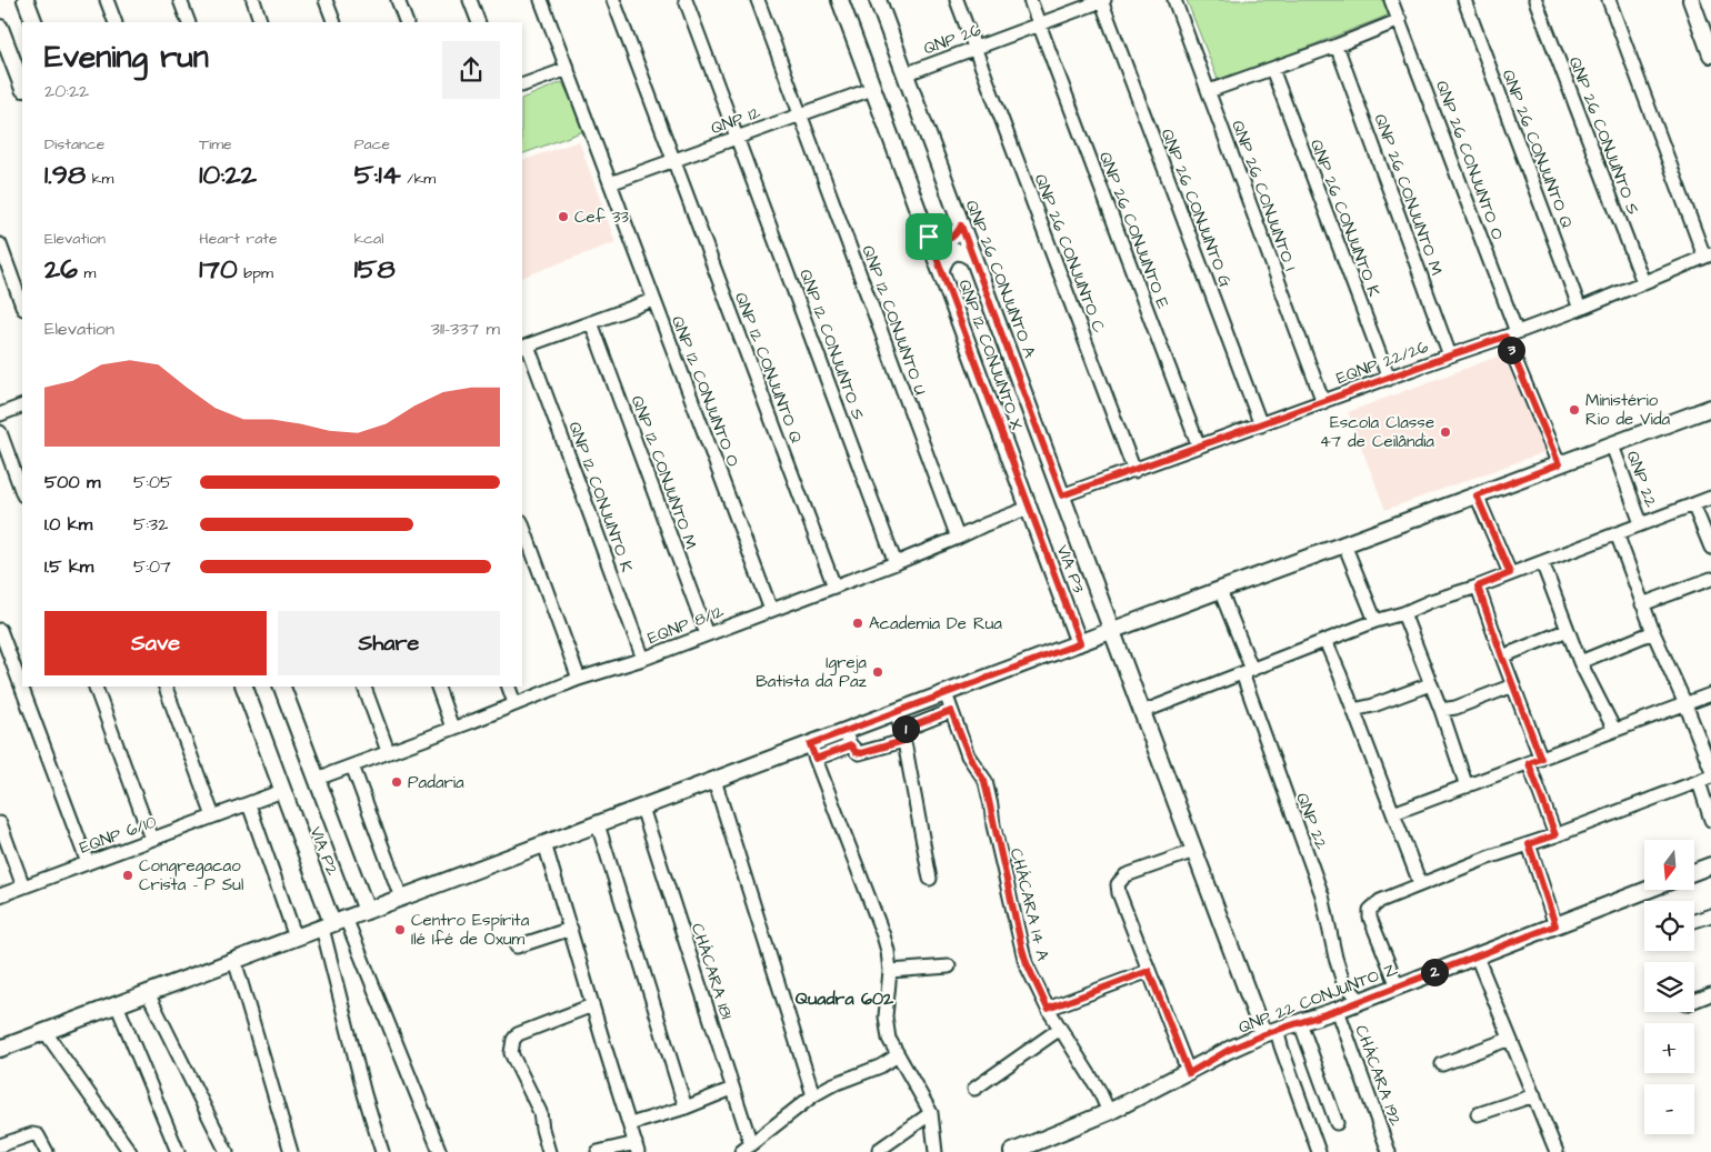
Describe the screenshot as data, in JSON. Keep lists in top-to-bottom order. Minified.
{"streets":{"street":["QNP 26","QNP 12","QNP 26 CONJUNTO S","QNP 26 CONJUNTO Q","QNP 26 CONJUNTO O","QNP 26 CONJUNTO M","QNP 26 CONJUNTO I","QNP 26 CONJUNTO G","QNP 26 CONJUNTO K","QNP 26 CONJUNTO E","QNP 26 CONJUNTO C","QNP 26 CONJUNTO A","QNP 12 CONJUNTO U","QNP 12 CONJUNTO S","QNP 12 CONJUNTO X","EQNP 22/26","QNP 12 CONJUNTO Q","QNP 12 CONJUNTO O","QNP 12 CONJUNTO M","QNP 22","QNP 12 CONJUNTO K","VIA P3","EQNP 8/12","EQNP 6/10","VIA P2","CHÁCARA 14 A","CHÁCARA 181","QNP 22 CONJUNTO Z","CHÁCARA 192"]},"crossings":[["QNP 26","QNP 26 CONJUNTO G"],["QNP 26","QNP 26 CONJUNTO E"],["QNP 26","QNP 26 CONJUNTO C"],["QNP 26","QNP 26 CONJUNTO A"],["QNP 12","QNP 12 CONJUNTO U"],["QNP 12","QNP 12 CONJUNTO S"],["QNP 12","QNP 12 CONJUNTO X"],["QNP 12","QNP 12 CONJUNTO Q"],["QNP 12","QNP 12 CONJUNTO O"],["QNP 26 CONJUNTO S","EQNP 22/26"],["QNP 26 CONJUNTO Q","EQNP 22/26"],["QNP 26 CONJUNTO O","EQNP 22/26"],["QNP 26 CONJUNTO M","EQNP 22/26"],["QNP 26 CONJUNTO I","EQNP 22/26"],["QNP 26 CONJUNTO G","EQNP 22/26"],["QNP 26 CONJUNTO K","EQNP 22/26"],["QNP 26 CONJUNTO E","EQNP 22/26"],["QNP 26 CONJUNTO C","EQNP 22/26"],["QNP 26 CONJUNTO A","EQNP 22/26"],["QNP 26 CONJUNTO A","VIA P3"],["QNP 12 CONJUNTO U","EQNP 8/12"],["QNP 12 CONJUNTO S","EQNP 8/12"],["QNP 12 CONJUNTO X","VIA P3"],["QNP 12 CONJUNTO X","EQNP 8/12"],["EQNP 22/26","VIA P3"],["QNP 12 CONJUNTO Q","EQNP 8/12"],["QNP 12 CONJUNTO O","EQNP 8/12"],["QNP 12 CONJUNTO M","EQNP 8/12"],["QNP 22","VIA P3"],["QNP 22","QNP 22 CONJUNTO Z"],["QNP 22","CHÁCARA 192"],["QNP 12 CONJUNTO K","EQNP 8/12"],["VIA P3","EQNP 8/12"],["VIA P3","QNP 22 CONJUNTO Z"],["EQNP 8/12","VIA P2"],["EQNP 6/10","VIA P2"],["CHÁCARA 14 A","QNP 22 CONJUNTO Z"],["QNP 22 CONJUNTO Z","CHÁCARA 192"]],"districts":["Quadra 602"],"places":["Cef 33","Ministério Rio de Vida","Escola Classe 47 de Ceilândia","Academia De Rua","Igreja Batista da Paz","Padaria","Congregacao Crista - P Sul","Centro Espírita Ilé Ifé de Oxum"],"north":"bottom","page":{"heading":["Evening run","20:22"],"stats":[["Distance","1.98 km"],["Time","10:22"],["Pace","5:14 /km"],["Elevation","26 m"],["Heart rate","170 bpm"],["kcal","158"]],"chart":["Elevation","311–337 m"],"pins":["3","1","2"],"list":[{"name":"500 m","note":"5:05"},{"name":"1.0 km","note":"5:32"},{"name":"1.5 km","note":"5:07"}],"buttons":["Save","Share"],"map_buttons":["+","−"]}}
